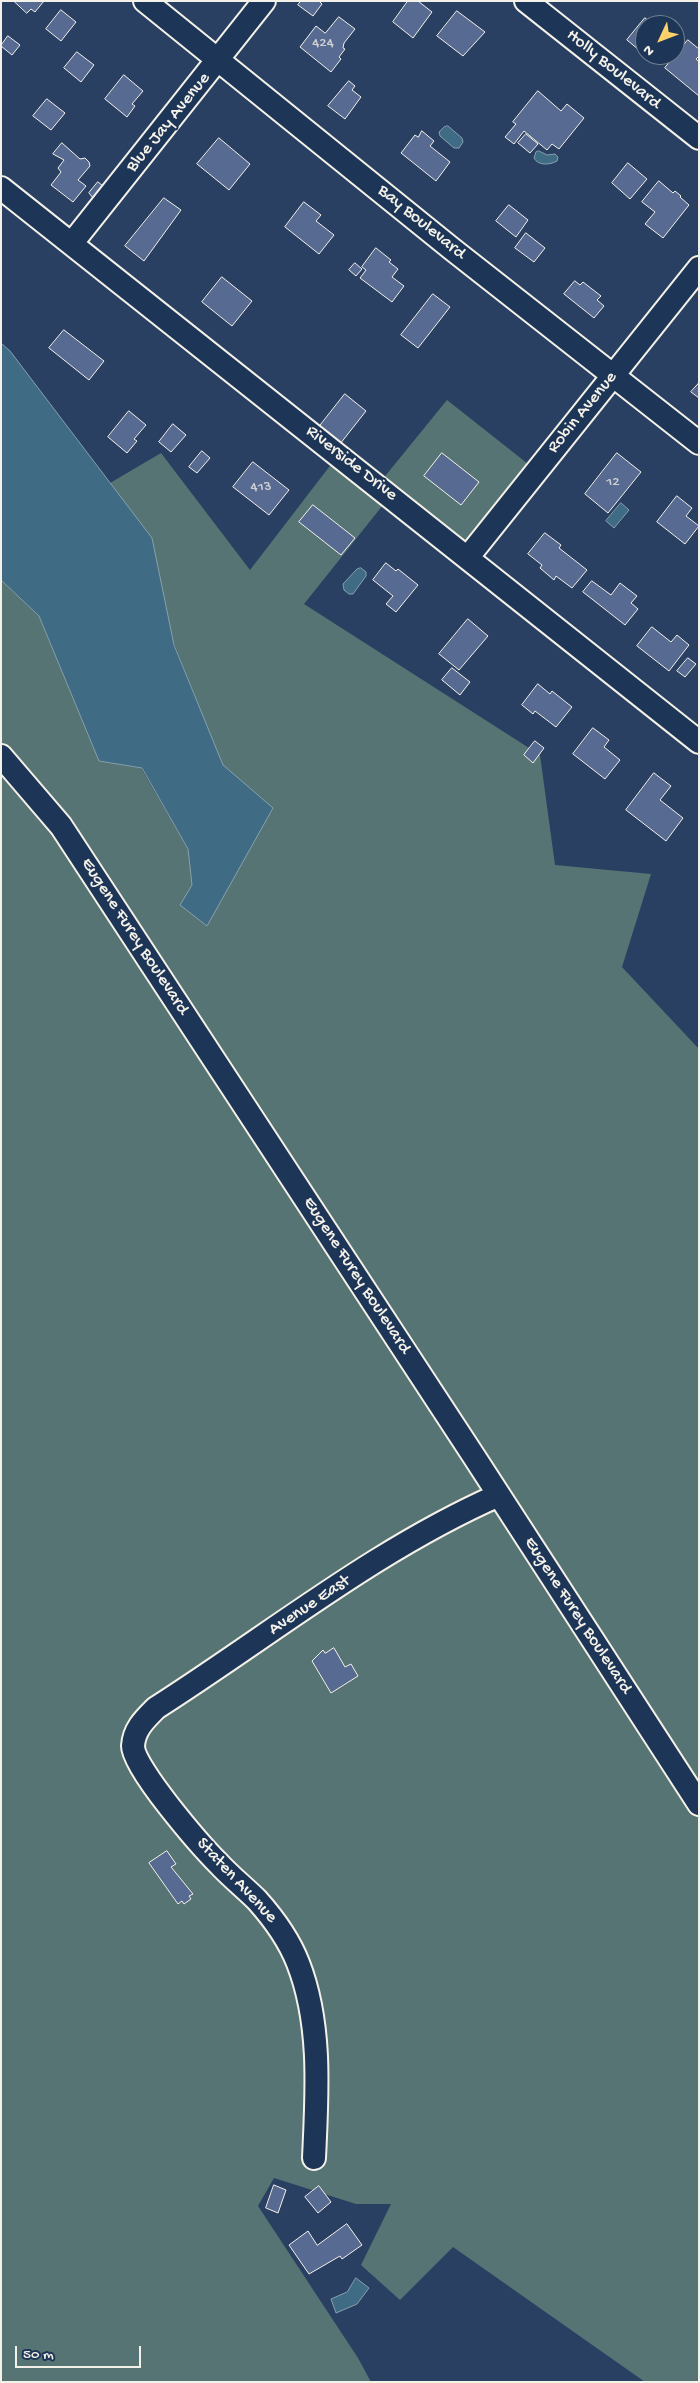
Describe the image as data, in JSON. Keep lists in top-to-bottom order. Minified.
{"streets":{"street":["Holly Boulevard","Blue Jay Avenue","Bay Boulevard","Robin Avenue","Riverside Drive","Eugene Furey Boulevard","Avenue East","Staten Avenue"]},"crossings":[["Blue Jay Avenue","Bay Boulevard"],["Blue Jay Avenue","Riverside Drive"],["Bay Boulevard","Robin Avenue"],["Robin Avenue","Riverside Drive"],["Eugene Furey Boulevard","Avenue East"],["Avenue East","Staten Avenue"]],"house_numbers":["424","12","413"],"scale_bar":"50 m","north":"bottom left"}
